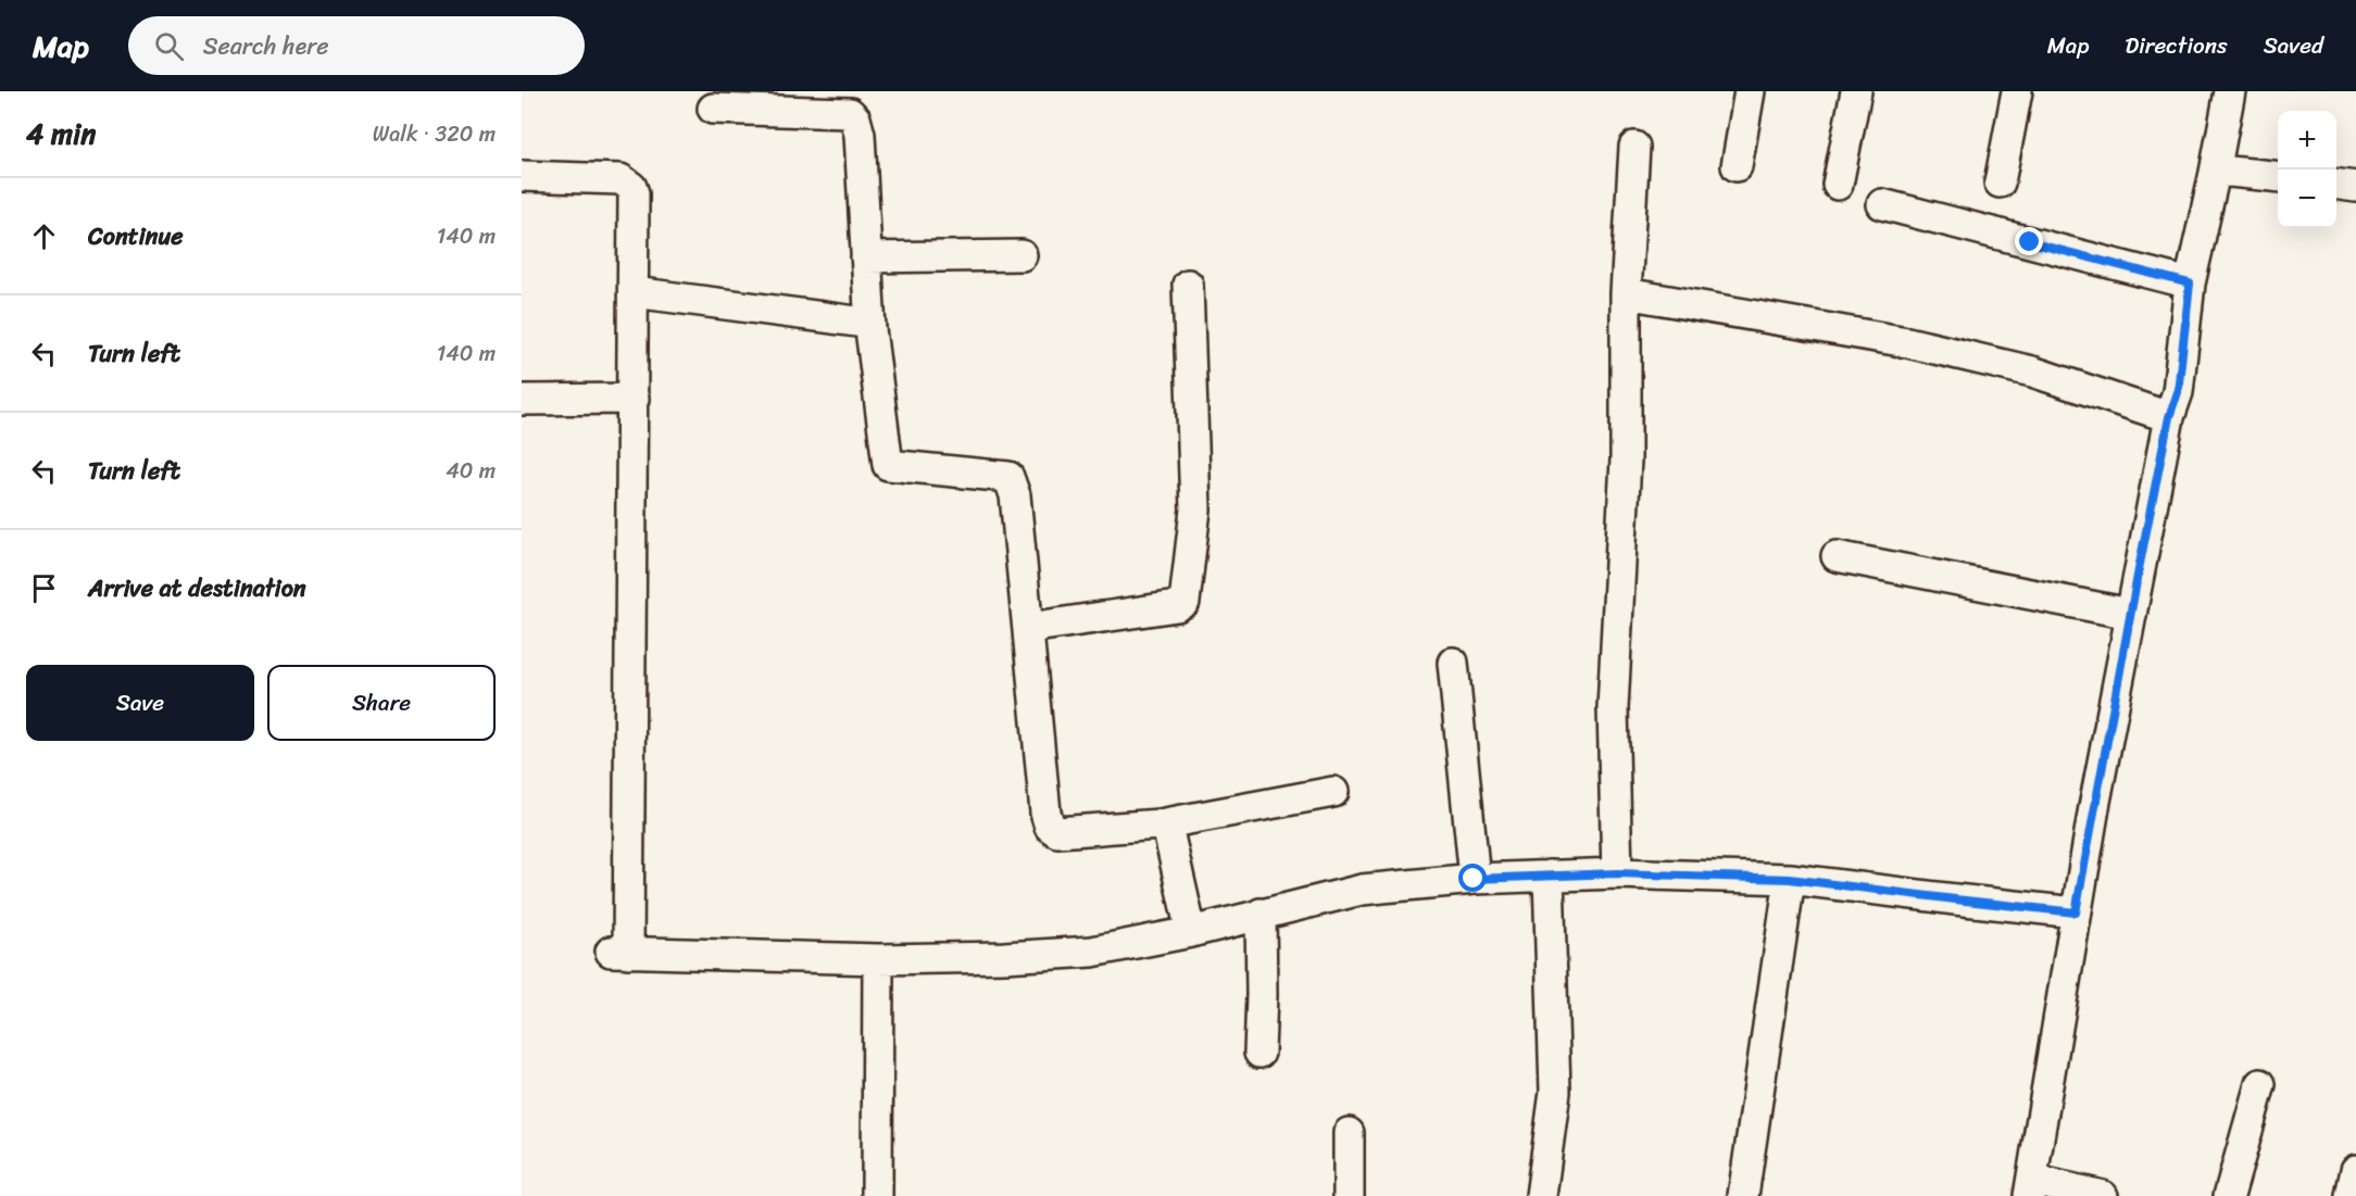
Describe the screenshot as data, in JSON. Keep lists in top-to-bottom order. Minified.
{"page":{"header":"Map","search":"Search here","nav":["Map","Directions","Saved"],"heading":["4 min","Walk · 320 m"],"map_buttons":["+","−"],"list":[["Continue","140 m"],["Turn left","140 m"],["Turn left","40 m"],"Arrive at destination"],"buttons":["Save","Share"]}}
